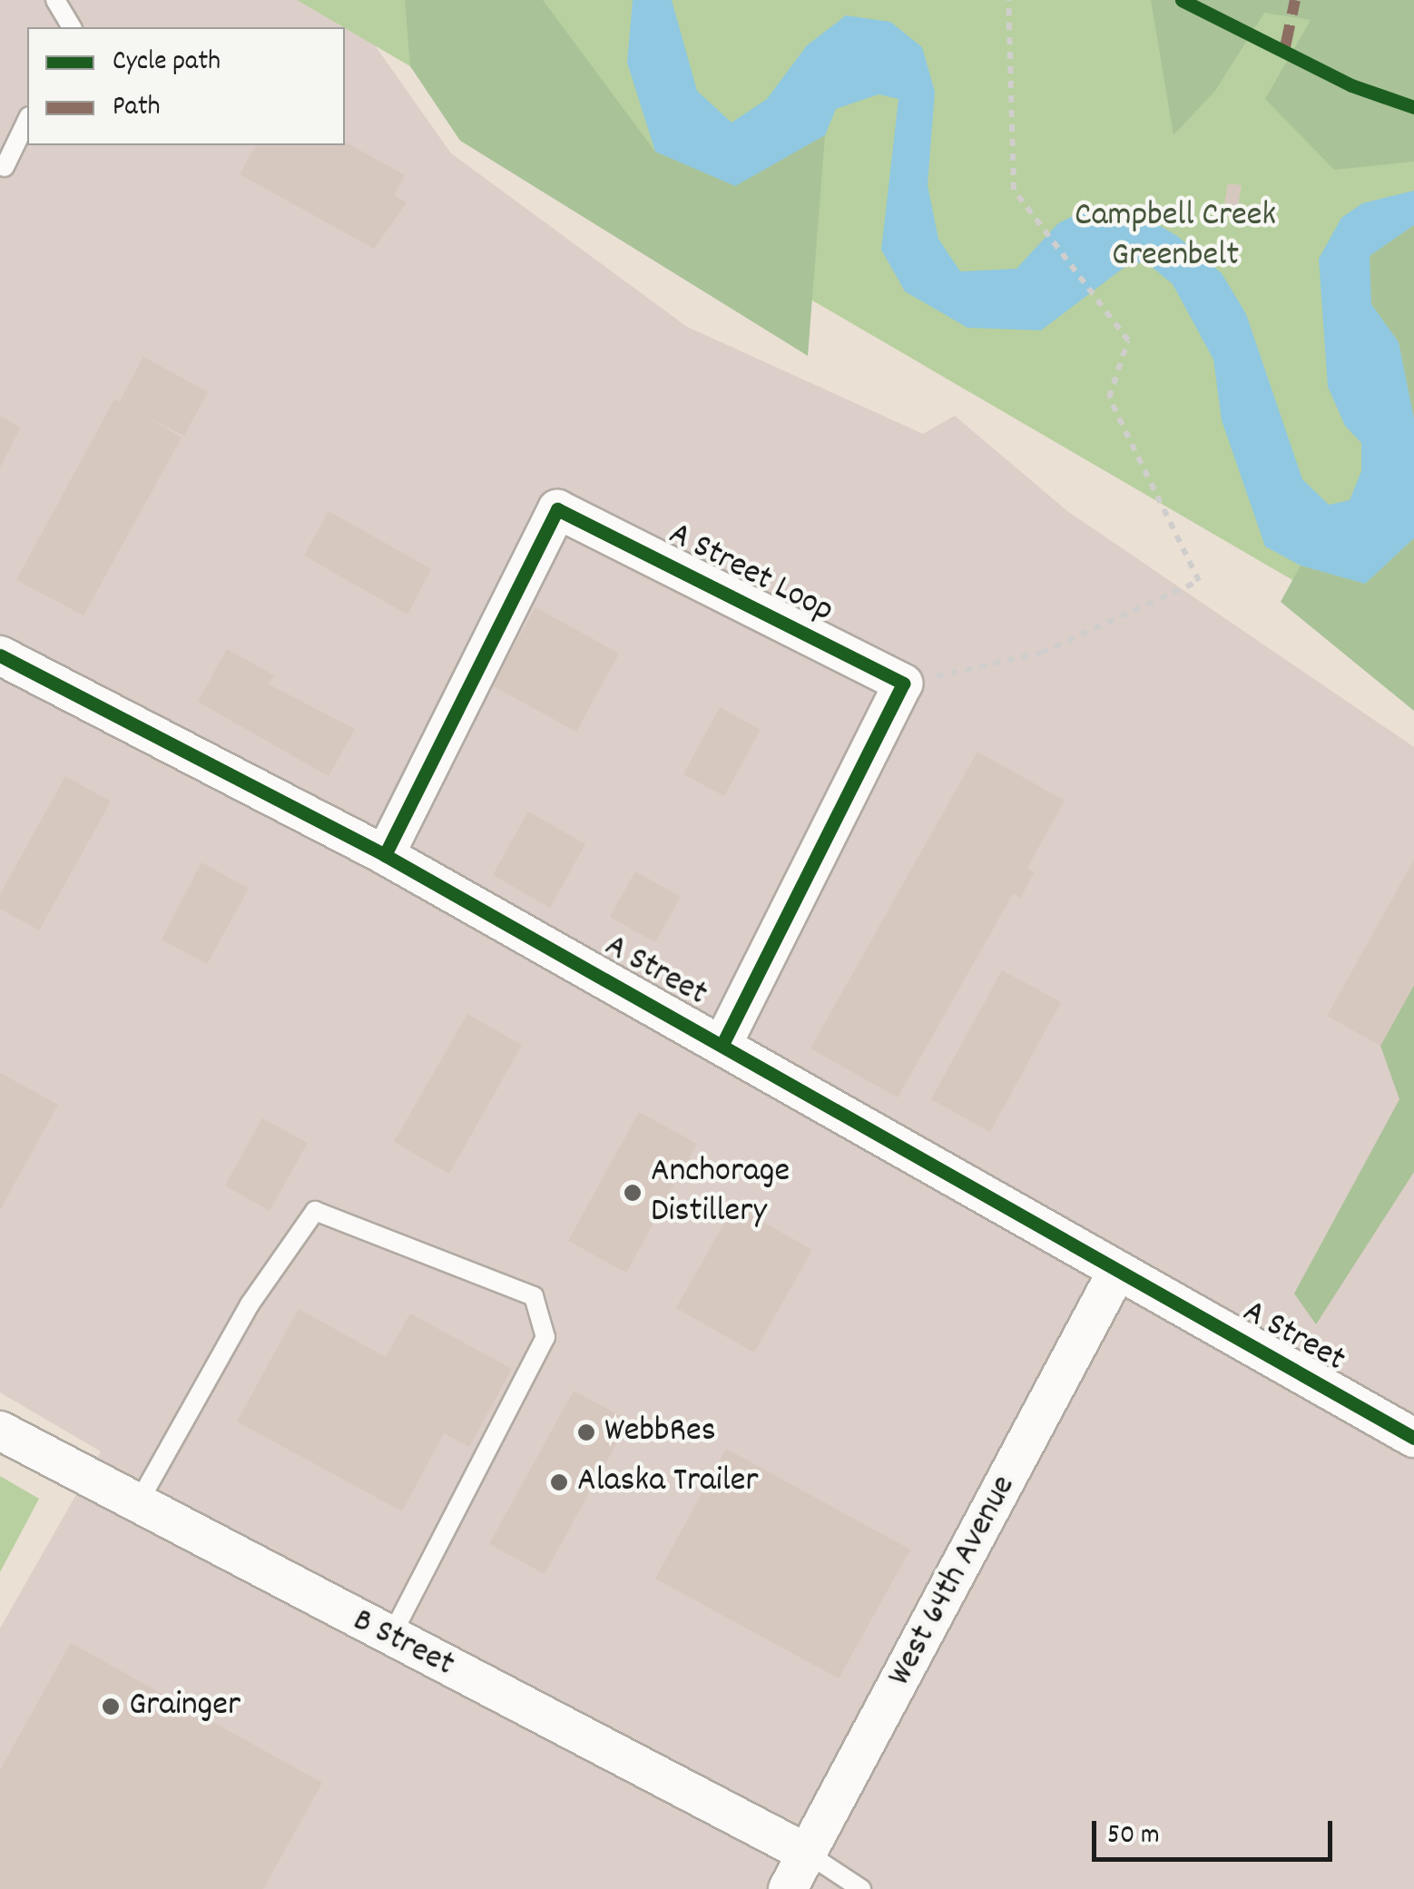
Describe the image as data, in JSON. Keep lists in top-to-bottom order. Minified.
{"streets":{"street":["A Street Loop","A Street","West 64th Avenue","B Street"]},"crossings":[["A Street Loop","A Street"],["A Street","West 64th Avenue"],["West 64th Avenue","B Street"]],"parks":["Campbell Creek Greenbelt"],"places":["Anchorage Distillery","WebbRes","Alaska Trailer","Grainger"],"legend":["Cycle path","Path"],"scale_bar":"50 m"}
